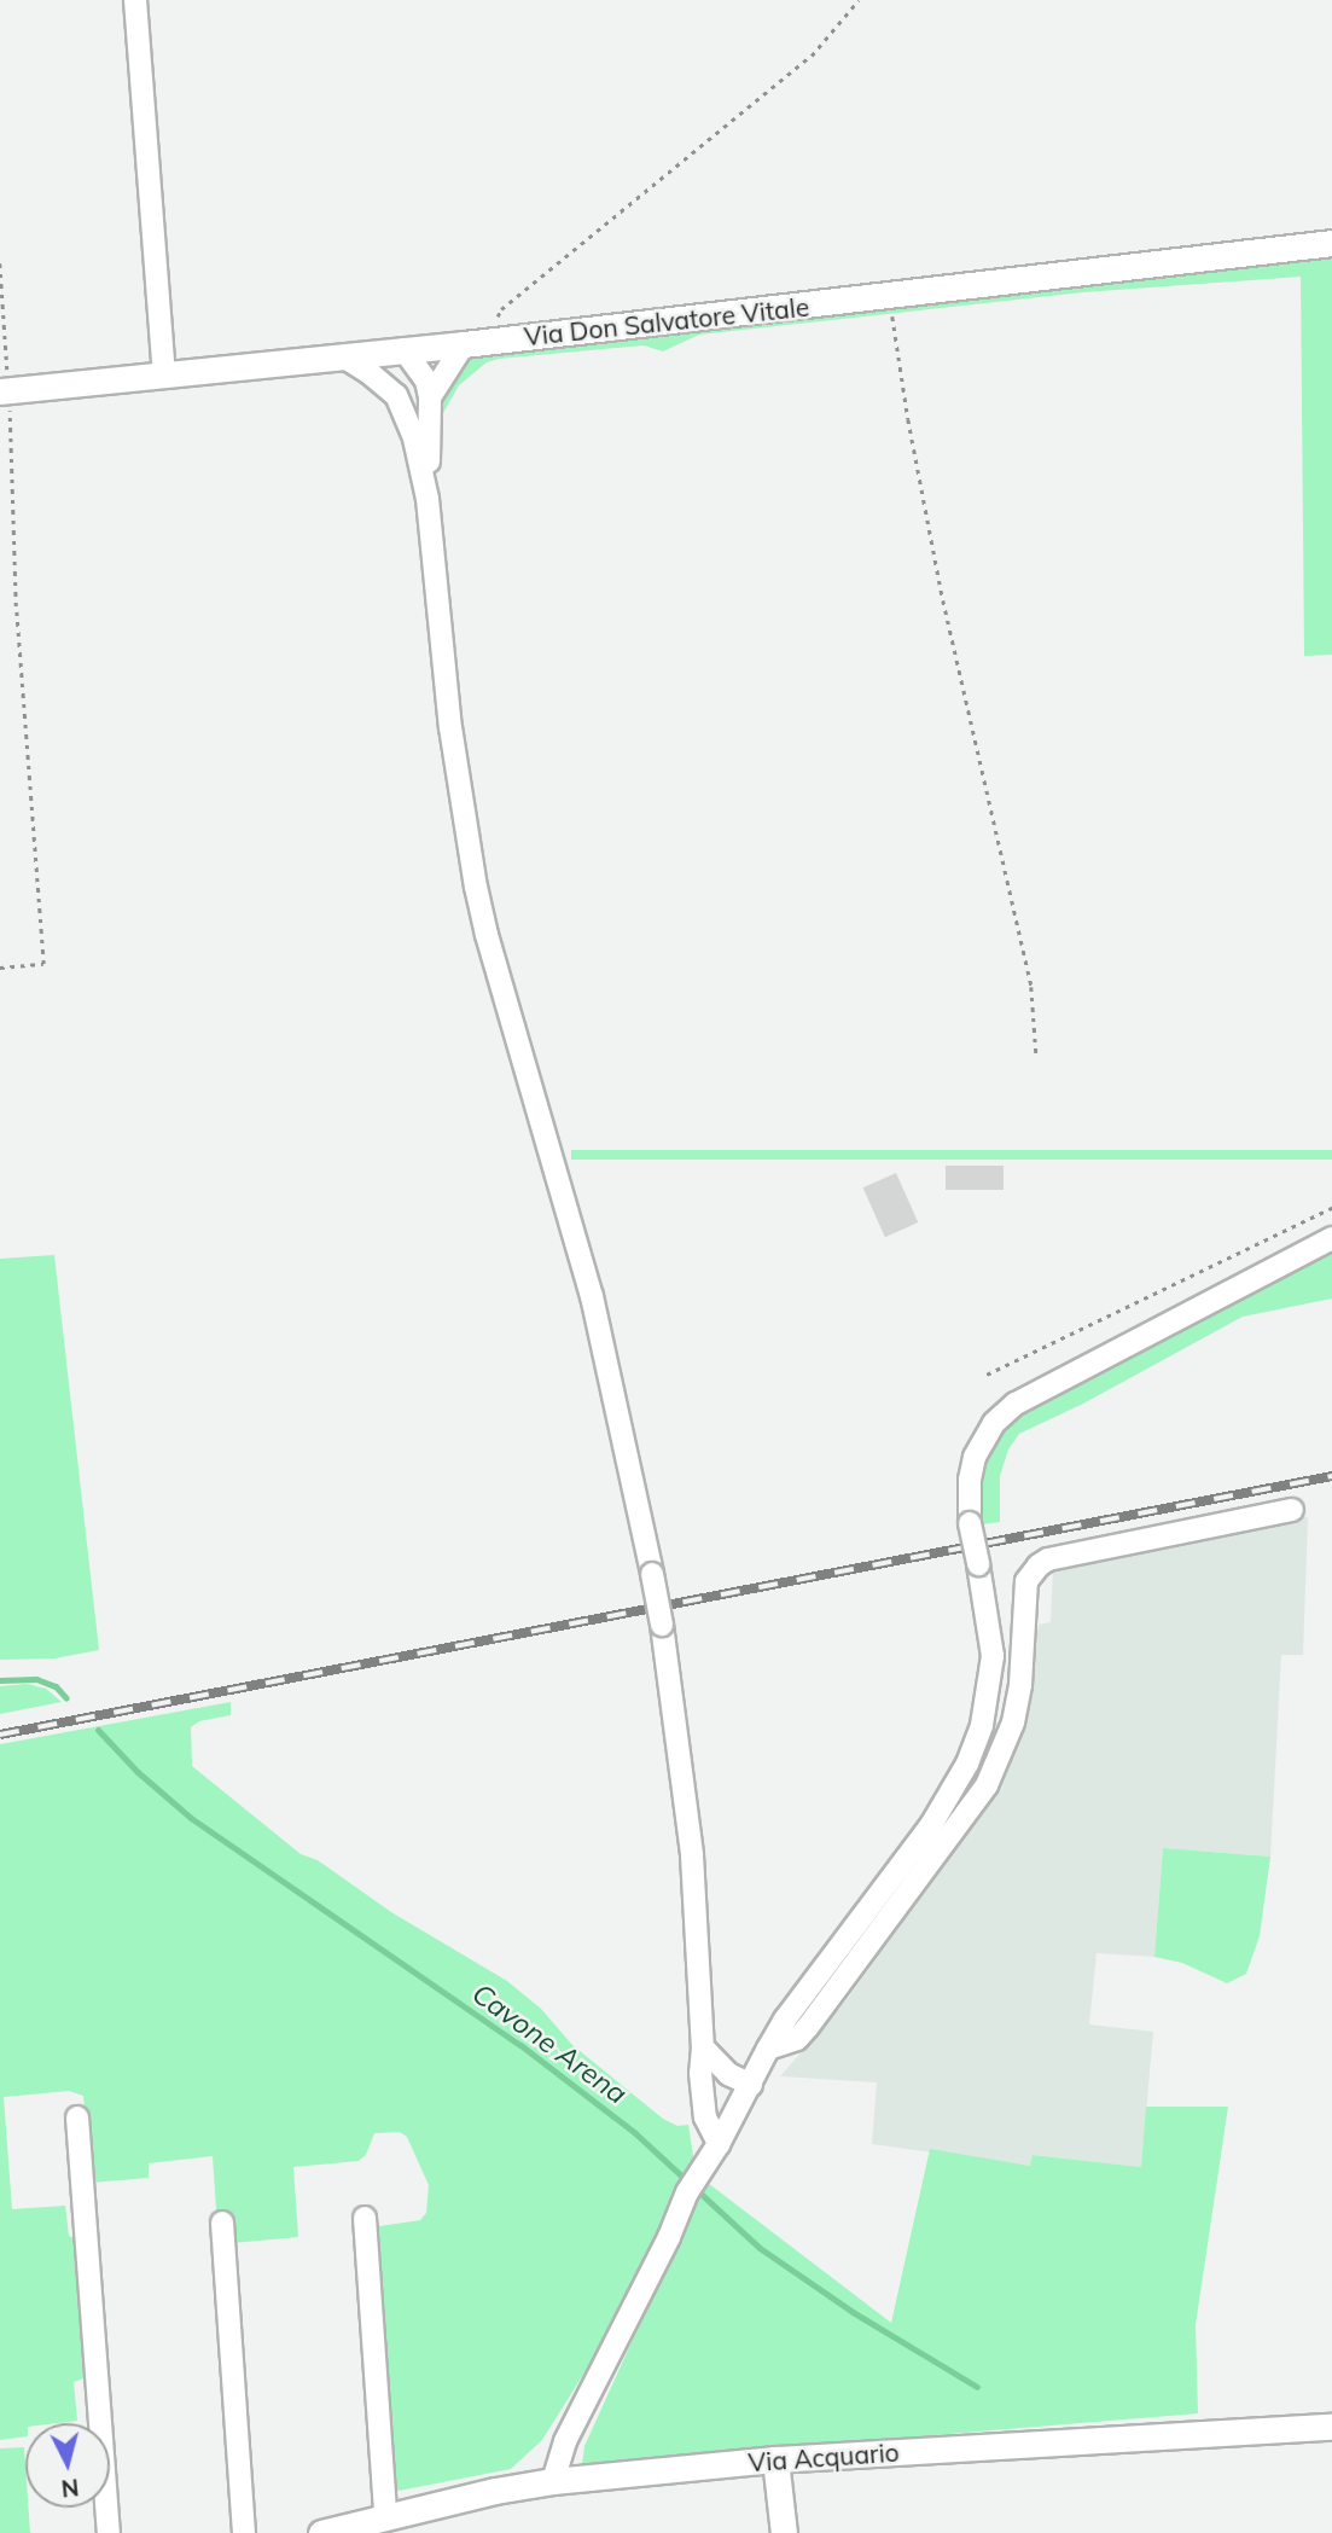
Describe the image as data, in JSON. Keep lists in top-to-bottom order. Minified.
{"streets":{"street":["Via Don Salvatore Vitale","Via Acquario"]},"water":["Cavone Arena"],"north":"bottom"}
